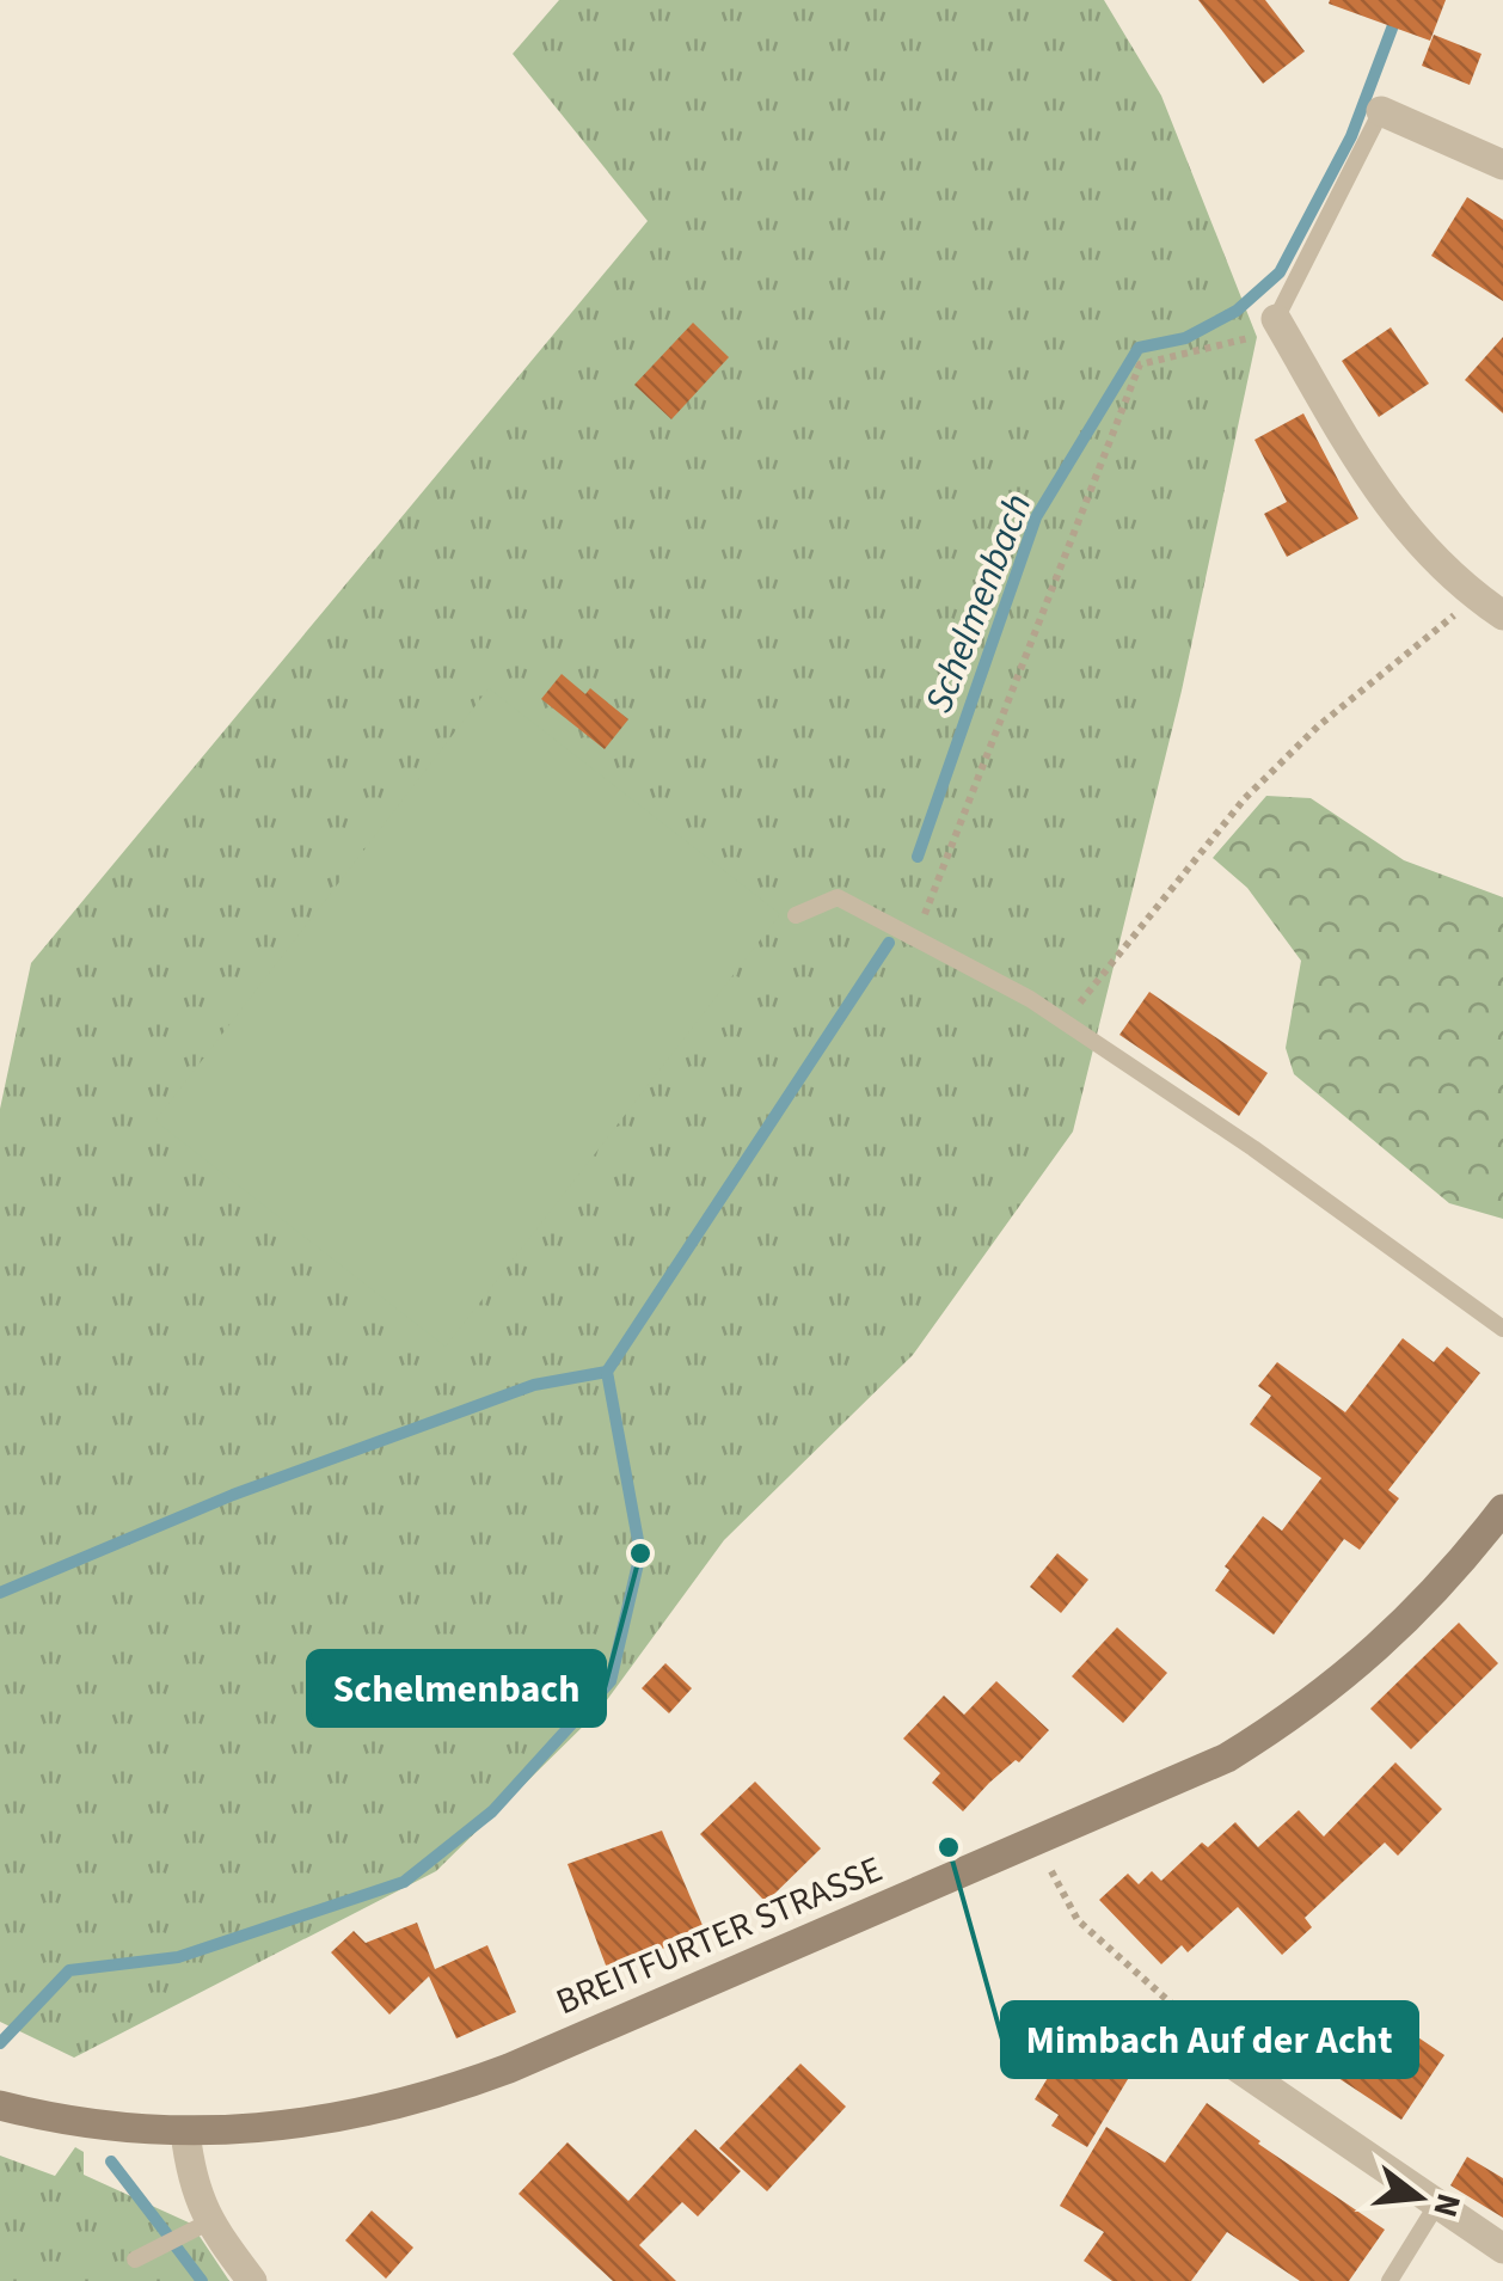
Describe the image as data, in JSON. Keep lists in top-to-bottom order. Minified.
{"streets":{"main road":["BREITFURTER STRASSE"]},"water":["Schelmenbach"],"places":["Schelmenbach","Mimbach Auf der Acht"],"north":"right"}
